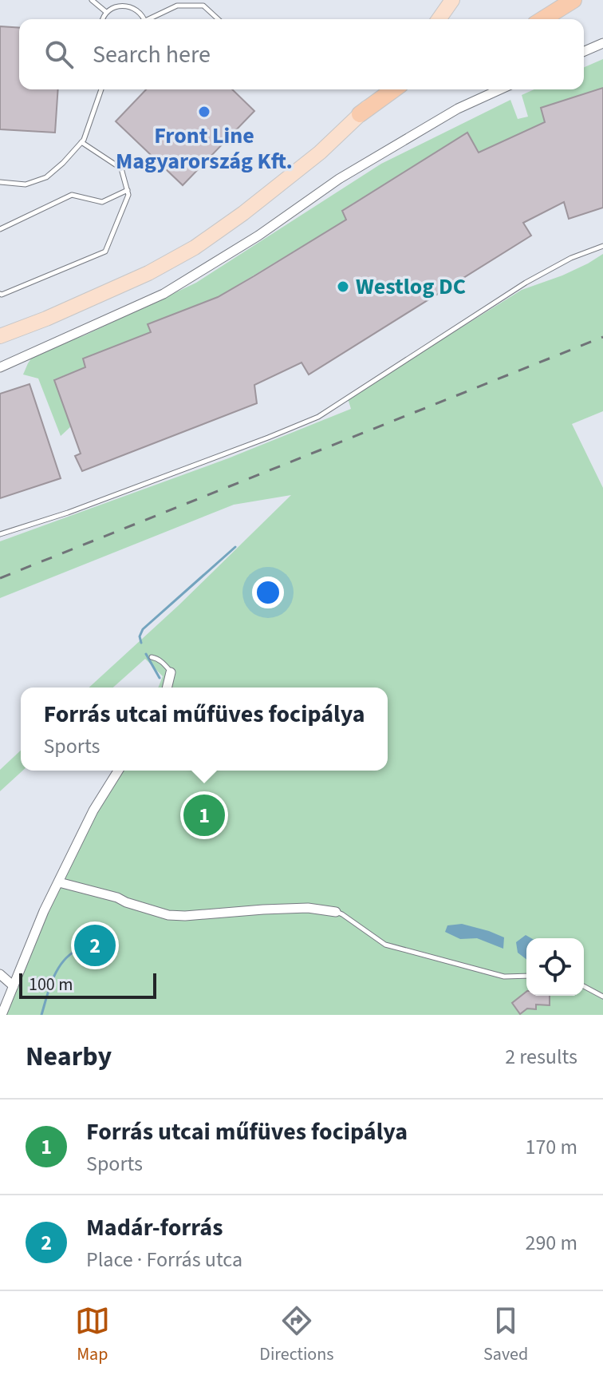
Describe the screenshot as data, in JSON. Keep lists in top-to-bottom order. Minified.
{"places":["Front Line Magyarország Kft.","Westlog DC"],"scale_bar":"100 m","page":{"search":"Search here","popup":["Forrás utcai műfüves focipálya","Sports"],"pins":["1","2"],"scale":"100 m","heading":["Nearby","2 results"],"list":[{"mark":"1","name":"Forrás utcai műfüves focipálya","note":"Sports","value":"170 m"},{"mark":"2","name":"Madár-forrás","note":"Place · Forrás utca","value":"290 m"}],"nav":["Map","Directions","Saved"]}}
